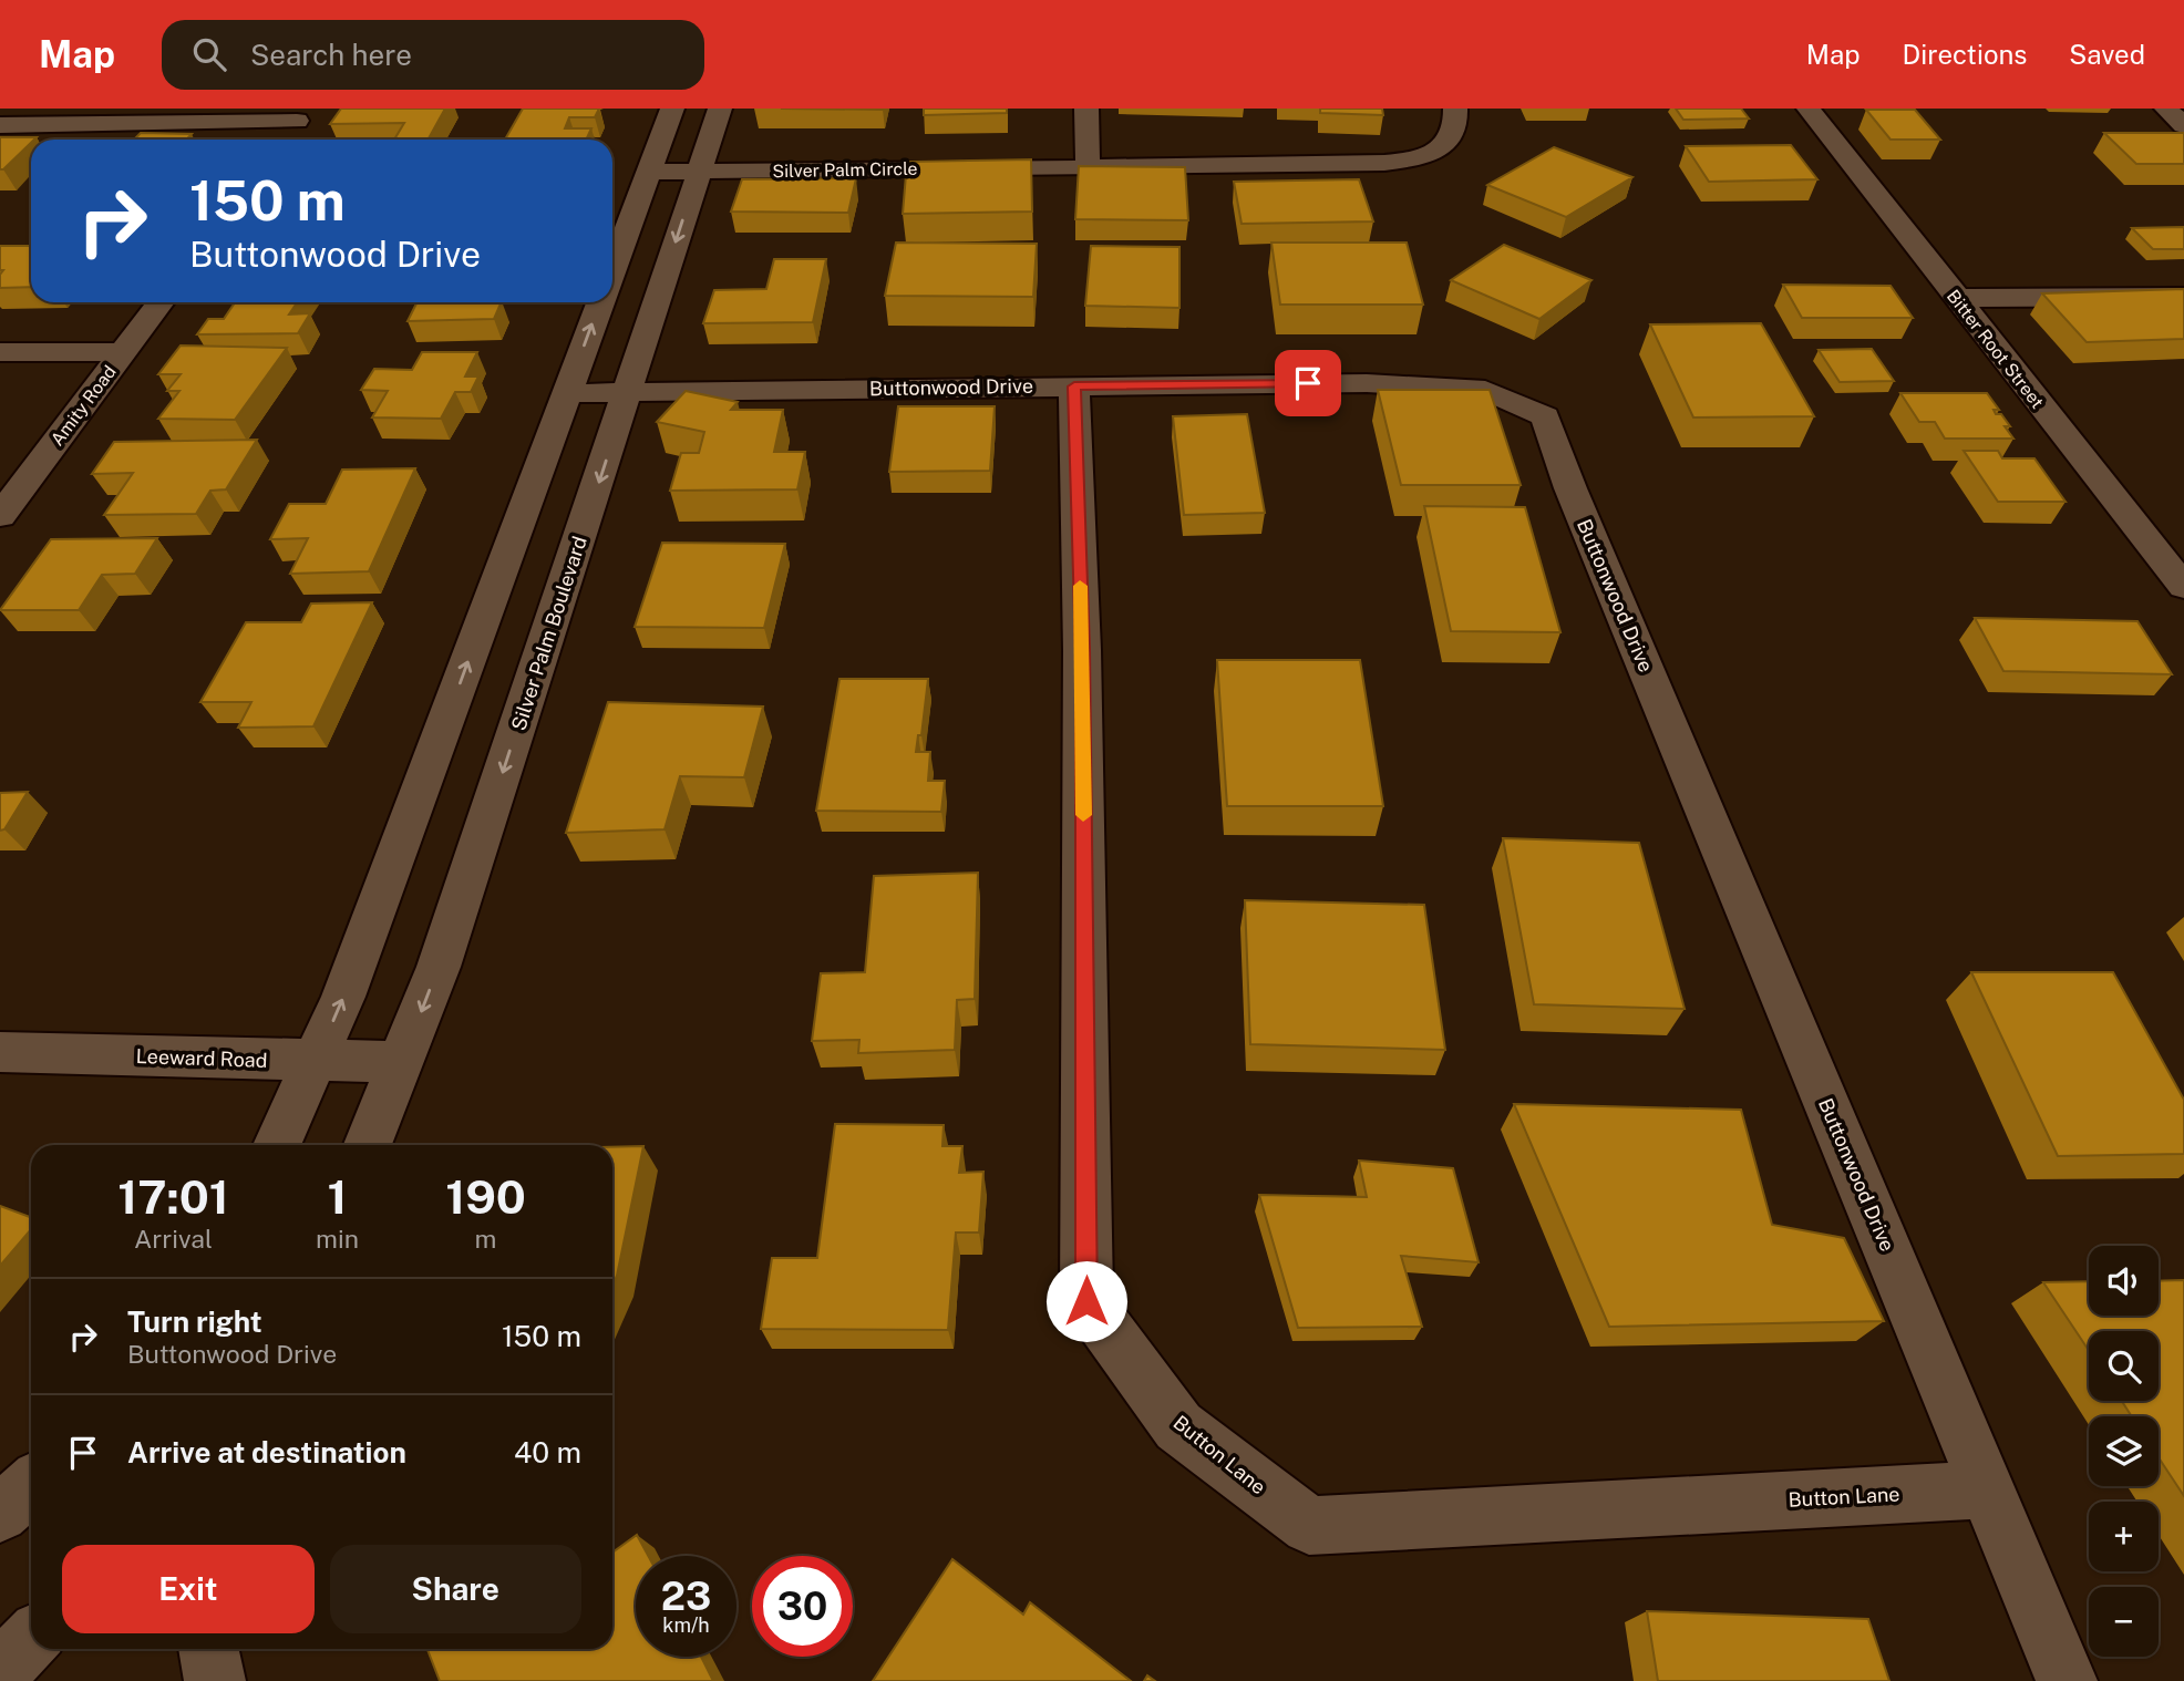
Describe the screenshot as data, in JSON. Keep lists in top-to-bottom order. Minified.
{"streets":{"street":["Silver Palm Circle","Bitter Root Street","Buttonwood Drive","Amity Road","Silver Palm Boulevard","Leeward Road","Button Lane"]},"crossings":[["Silver Palm Circle","Silver Palm Boulevard"],["Buttonwood Drive","Silver Palm Boulevard"],["Buttonwood Drive","Button Lane"],["Silver Palm Boulevard","Leeward Road"]],"page":{"header":"Map","search":"Search here","nav":["Map","Directions","Saved"],"turn":["150 m","Buttonwood Drive"],"eta":["17:01","Arrival","1","min","190","m"],"map_buttons":["+","−"],"list":[{"name":"Turn right","note":"Buttonwood Drive","value":"150 m"},{"name":"Arrive at destination","value":"40 m"}],"buttons":["Exit","Share"],"speed":"23 km/h","limit":"30"}}
